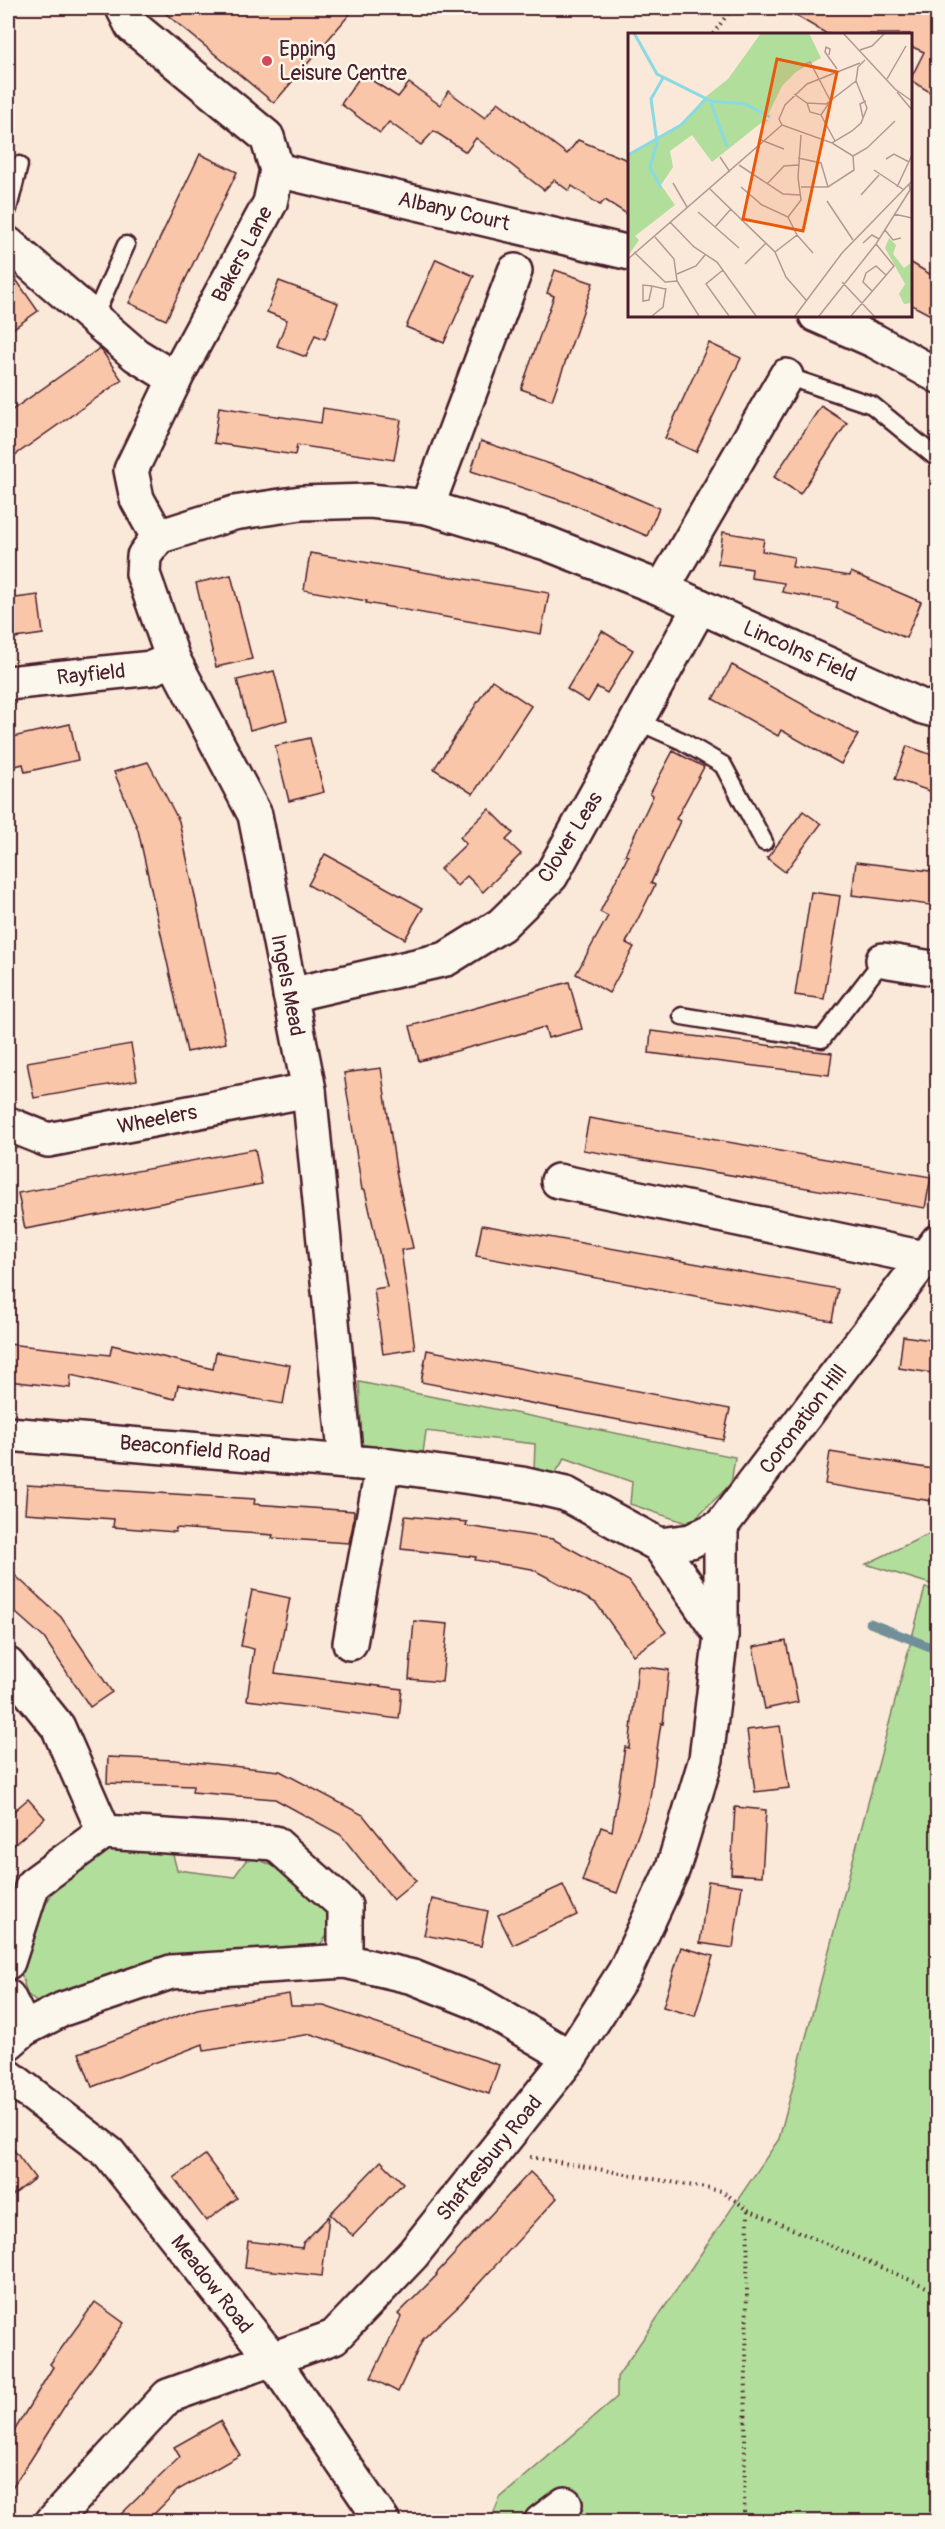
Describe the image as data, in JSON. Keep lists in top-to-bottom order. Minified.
{"streets":{"street":["Albany Court","Bakers Lane","Lincolns Field","Rayfield","Clover Leas","Ingels Mead","Wheelers","Coronation Hill","Beaconfield Road","Shaftesbury Road","Meadow Road"]},"crossings":[["Albany Court","Bakers Lane"],["Bakers Lane","Lincolns Field"],["Bakers Lane","Ingels Mead"],["Lincolns Field","Clover Leas"],["Lincolns Field","Ingels Mead"],["Rayfield","Ingels Mead"],["Clover Leas","Ingels Mead"],["Ingels Mead","Wheelers"],["Ingels Mead","Beaconfield Road"],["Coronation Hill","Beaconfield Road"],["Coronation Hill","Shaftesbury Road"],["Shaftesbury Road","Meadow Road"]],"places":["Epping Leisure Centre"]}
